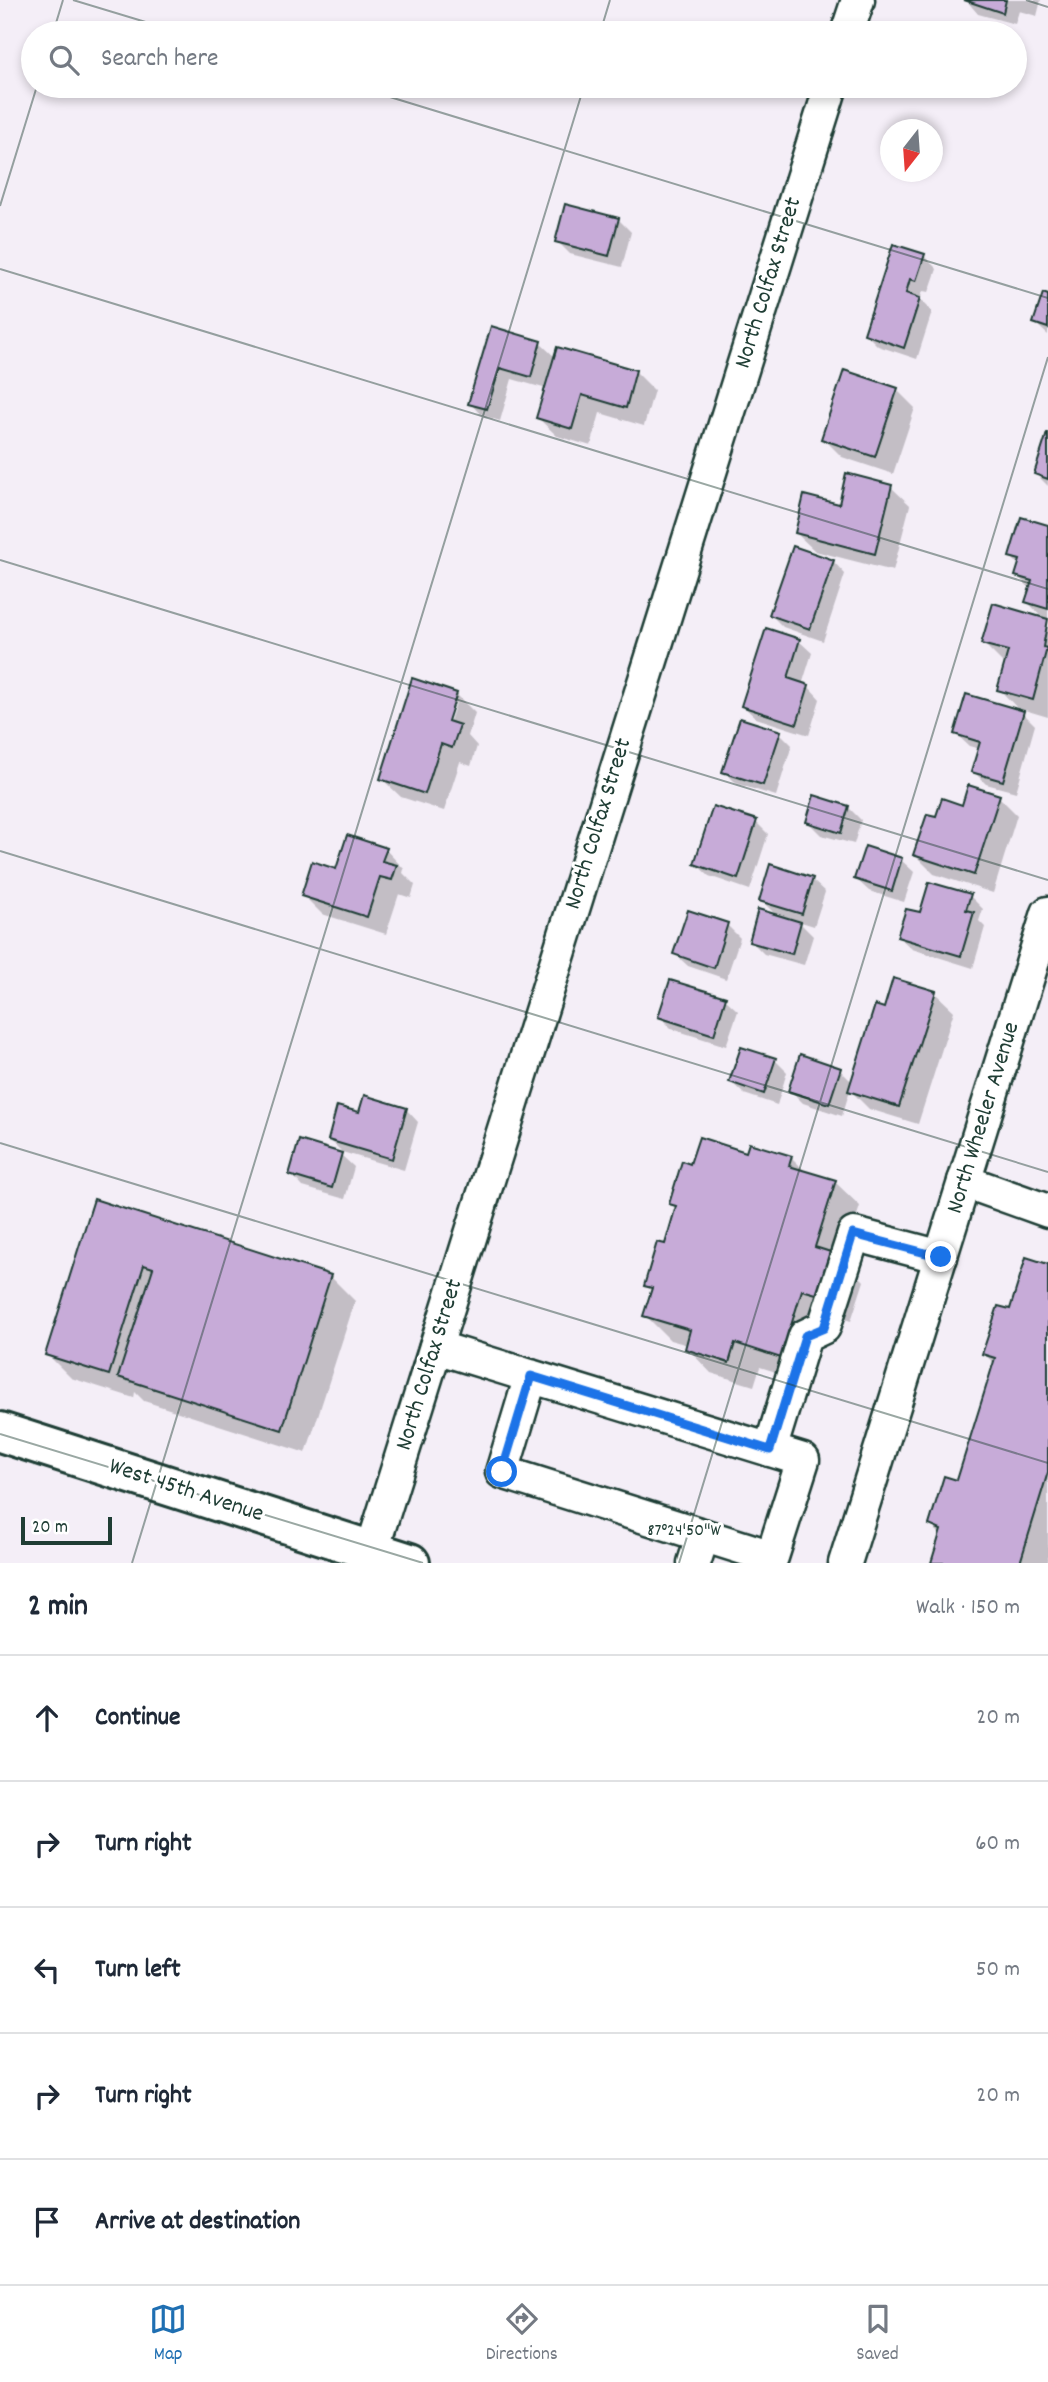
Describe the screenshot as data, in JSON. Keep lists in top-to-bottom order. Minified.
{"streets":{"main road":["West 45th Avenue"],"street":["North Colfax Street","North Wheeler Avenue"]},"crossings":[["North Colfax Street","West 45th Avenue"]],"scale_bar":"20 m","north":"bottom","page":{"search":"Search here","scale":"20 m","heading":["2 min","Walk · 150 m"],"list":[["Continue","20 m"],["Turn right","60 m"],["Turn left","50 m"],["Turn right","20 m"],"Arrive at destination"],"nav":["Map","Directions","Saved"]},"coordinates":["87°24'50\"W"]}
